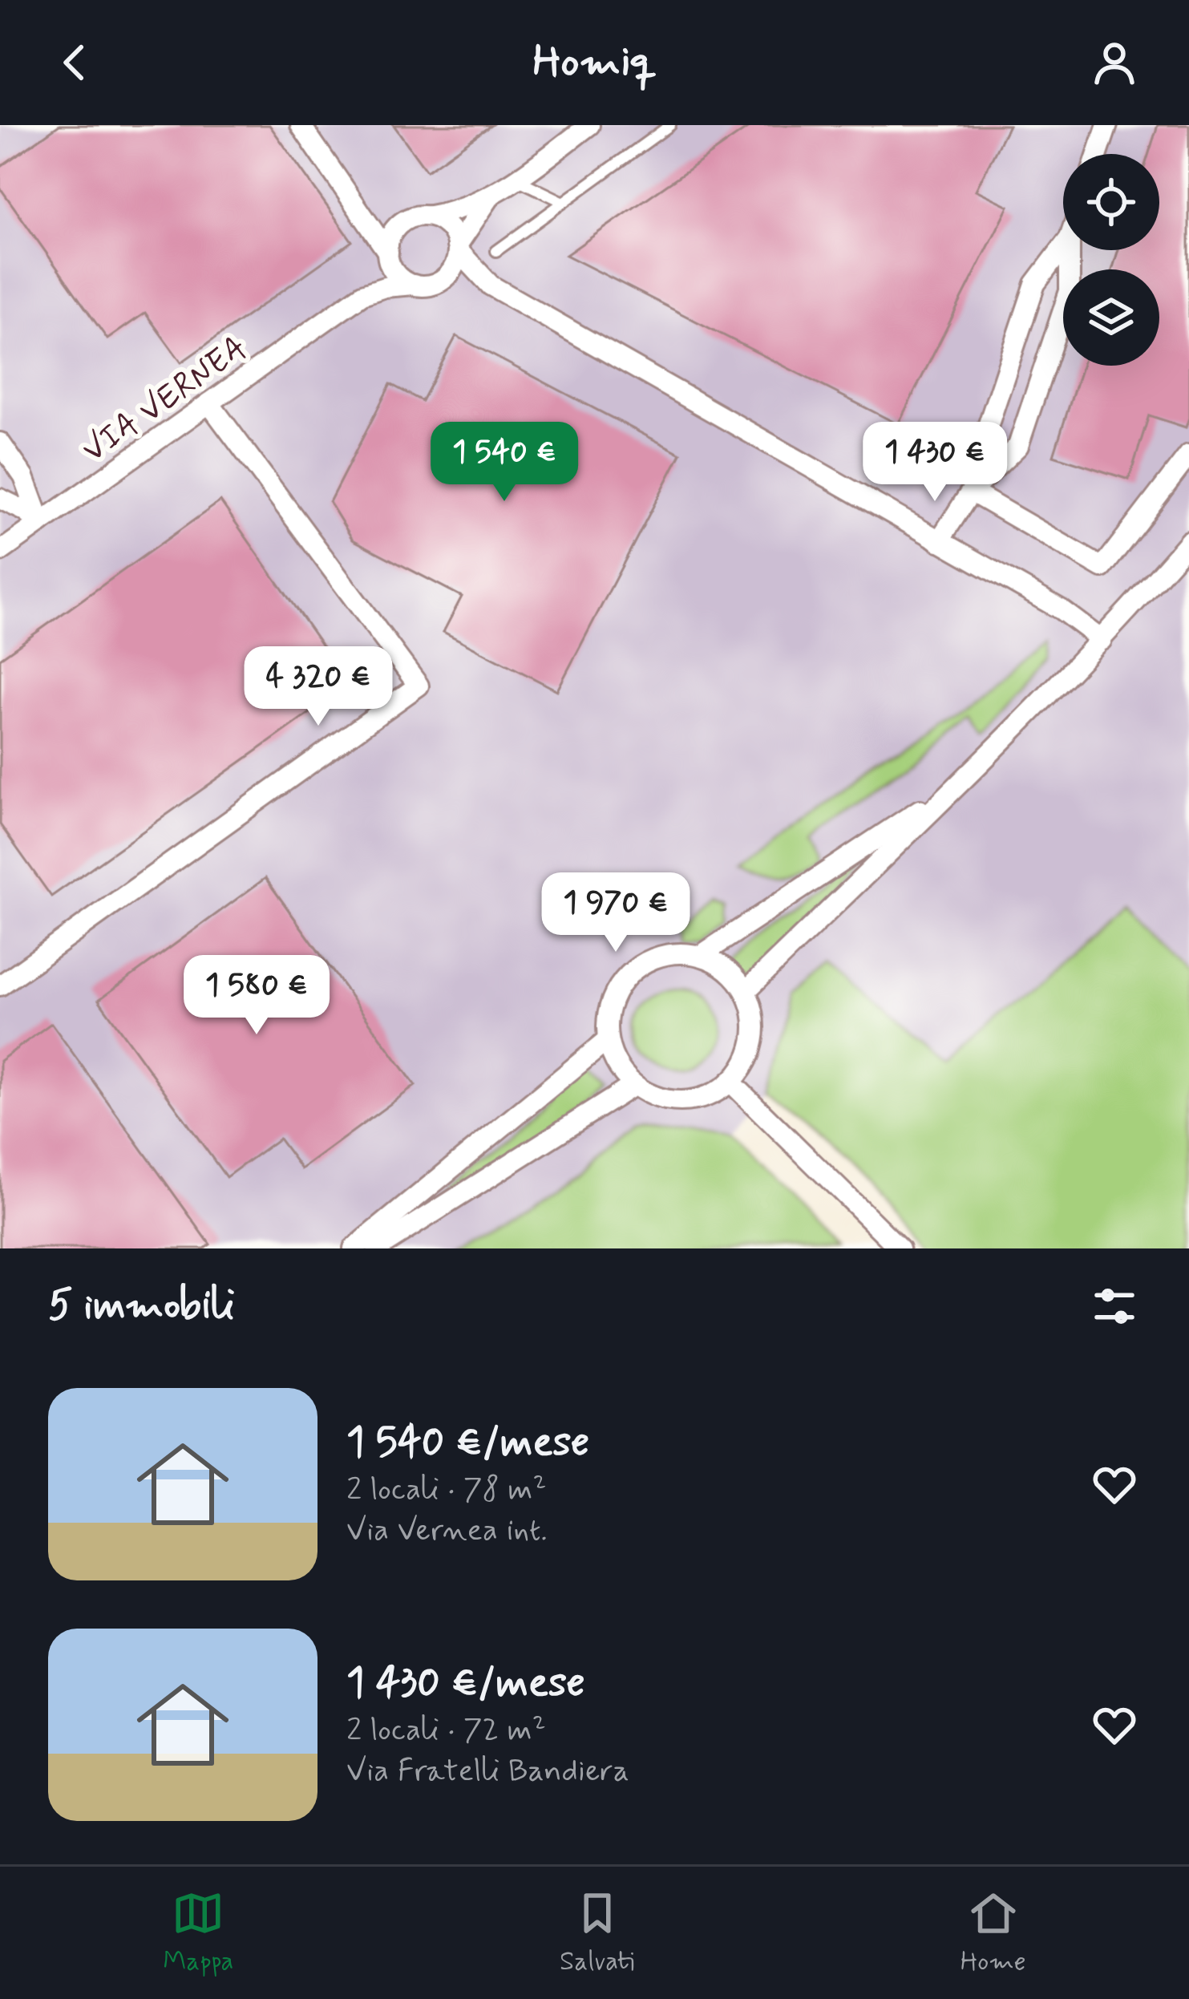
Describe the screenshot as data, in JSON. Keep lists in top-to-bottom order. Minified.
{"streets":{"street":["VIA VERNEA"]},"page":{"header":"Homiq","price":["1 540 €","1 430 €","4 320 €","1 970 €","1 580 €"],"heading":"5 immobili","list":[{"name":"1 540 €/mese","note":"2 locali · 78 m² · Via Vernea int."},{"name":"1 430 €/mese","note":"2 locali · 72 m² · Via Fratelli Bandiera"}],"tabs":["Mappa","Salvati","Home"]}}
